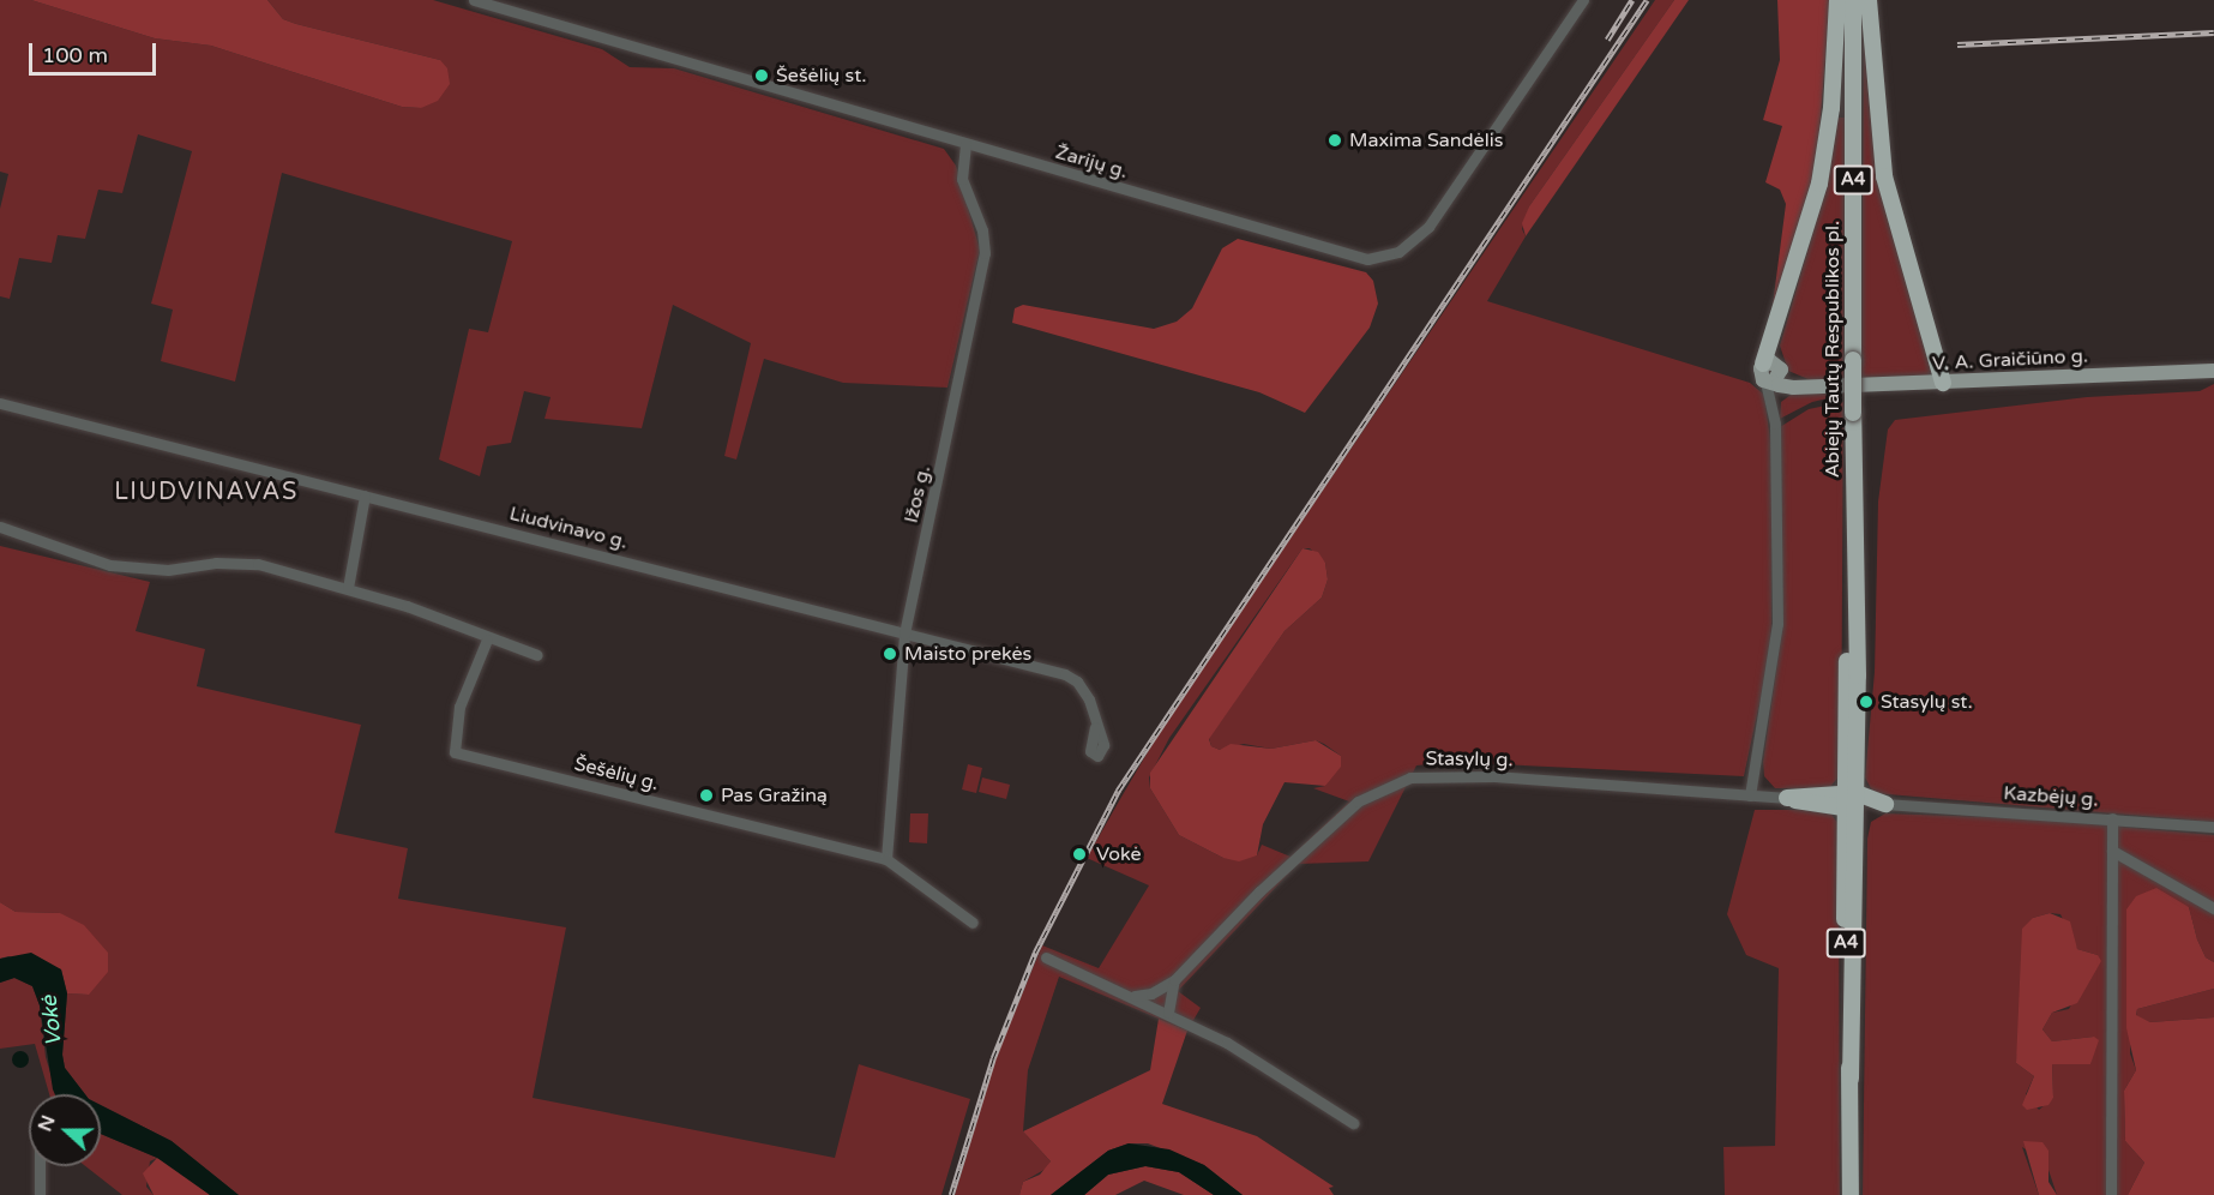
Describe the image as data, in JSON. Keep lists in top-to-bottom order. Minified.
{"streets":{"highway":["A4","Abiejų Tautų Respublikos pl."],"main road":["V. A. Graičiūno g."],"street":["Žarijų g.","Ižos g.","Liudvinavo g.","Stasylų g.","Šešėlių g.","Kazbėjų g."]},"crossings":[["Žarijų g.","Ižos g."],["Ižos g.","Liudvinavo g."],["Ižos g.","Šešėlių g."]],"districts":["LIUDVINAVAS"],"water":["Vokė"],"places":["Šešėlių st.","Maxima Sandėlis","Maisto prekės","Stasylų st.","Pas Gražiną","Vokė"],"scale_bar":"100 m","north":"left"}
